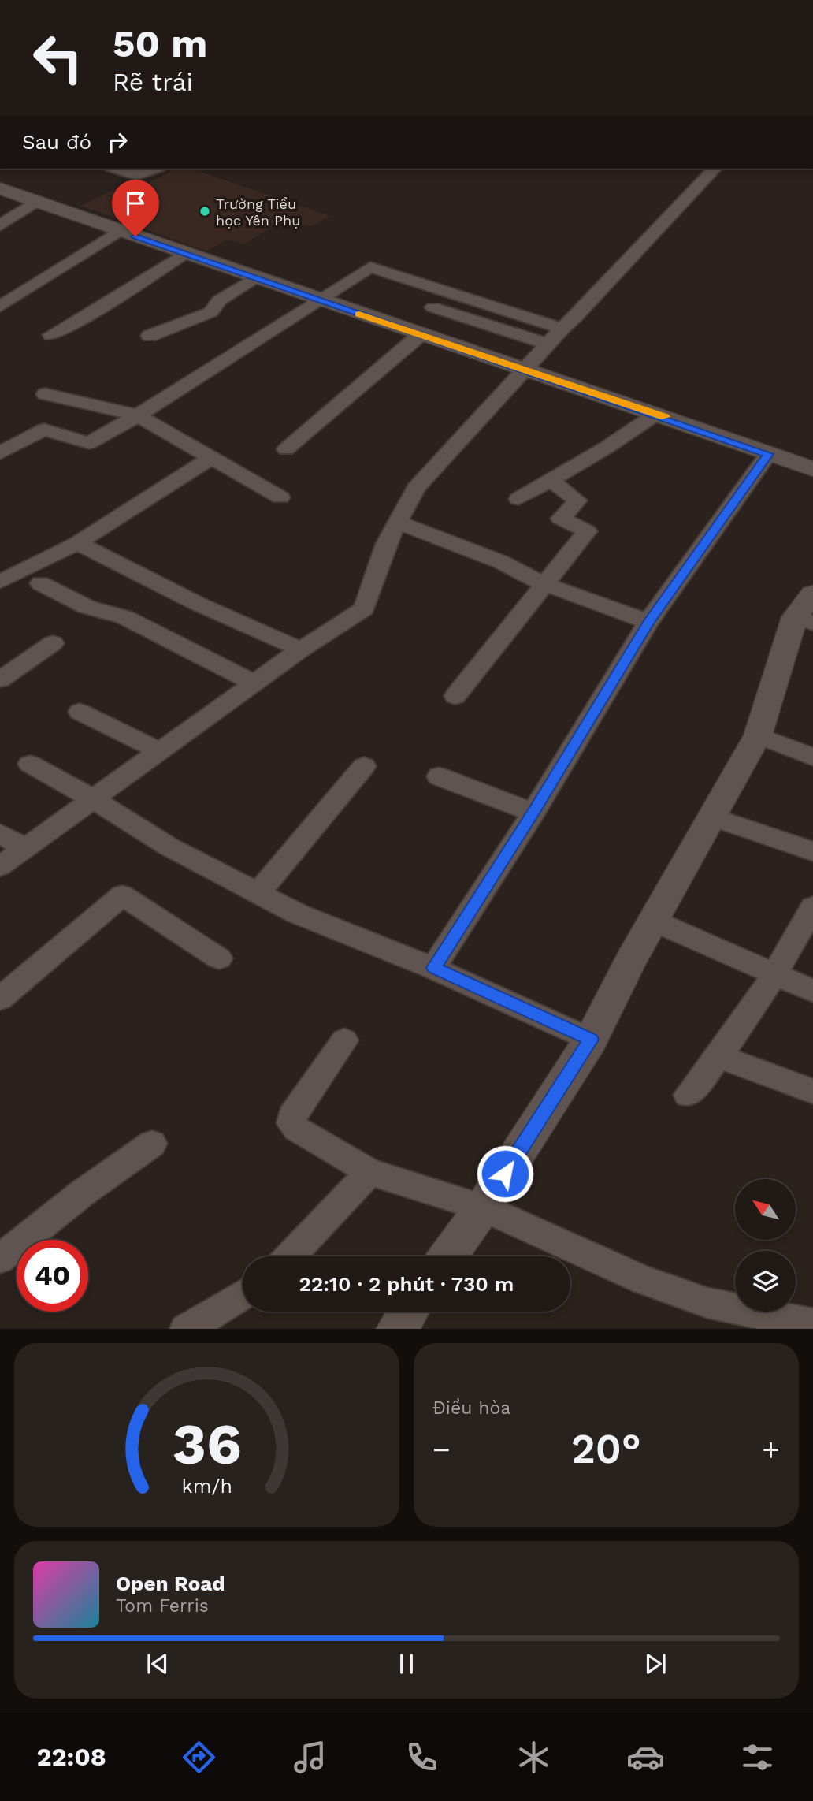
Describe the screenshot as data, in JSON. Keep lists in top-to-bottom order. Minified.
{"places":["Trường Tiểu học Yên Phụ"],"north":"top left","page":{"turn":["50 m","Rẽ trái"],"then":"Sau đó","limit":"40","trip":"22:10 · 2 phút · 730 m","tile":"Điều hòa","heat":["−","20°","+"],"song":["Open Road","Tom Ferris"],"tabs":"22:08","gauge":["36","km/h"]}}
